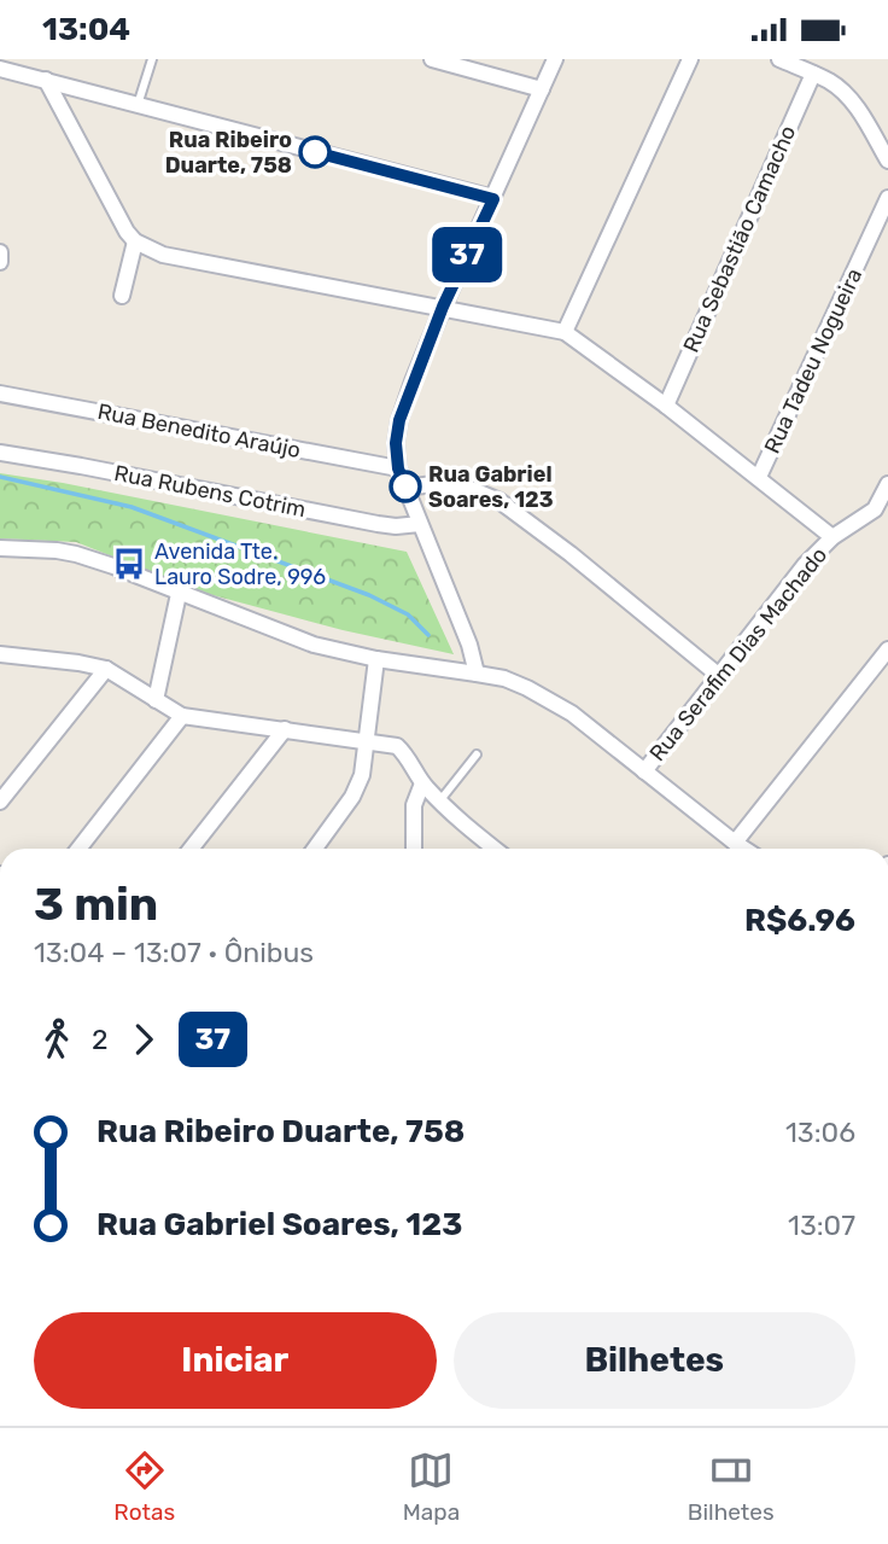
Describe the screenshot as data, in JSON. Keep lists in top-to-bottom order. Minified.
{"streets":{"street":["Rua Sebastião Camacho","Rua Tadeu Nogueira","Rua Benedito Araújo","Rua Rubens Cotrim","Rua Serafim Dias Machado"]},"places":{"other":["Rua Ribeiro Duarte, 758","Rua Gabriel Soares, 123"],"bus stop":["Avenida Tte. Lauro Sodre, 996"]},"lines":["bus line 37"],"page":{"status":"13:04","on_map":"37","heading":["3 min","13:04 – 13:07 · Ônibus","R$6.96"],"legs":["2","37"],"list":[{"name":"Rua Ribeiro Duarte, 758","value":"13:06"},{"name":"Rua Gabriel Soares, 123","value":"13:07"}],"buttons":["Iniciar","Bilhetes"],"tabs":["Rotas","Mapa","Bilhetes"]}}
